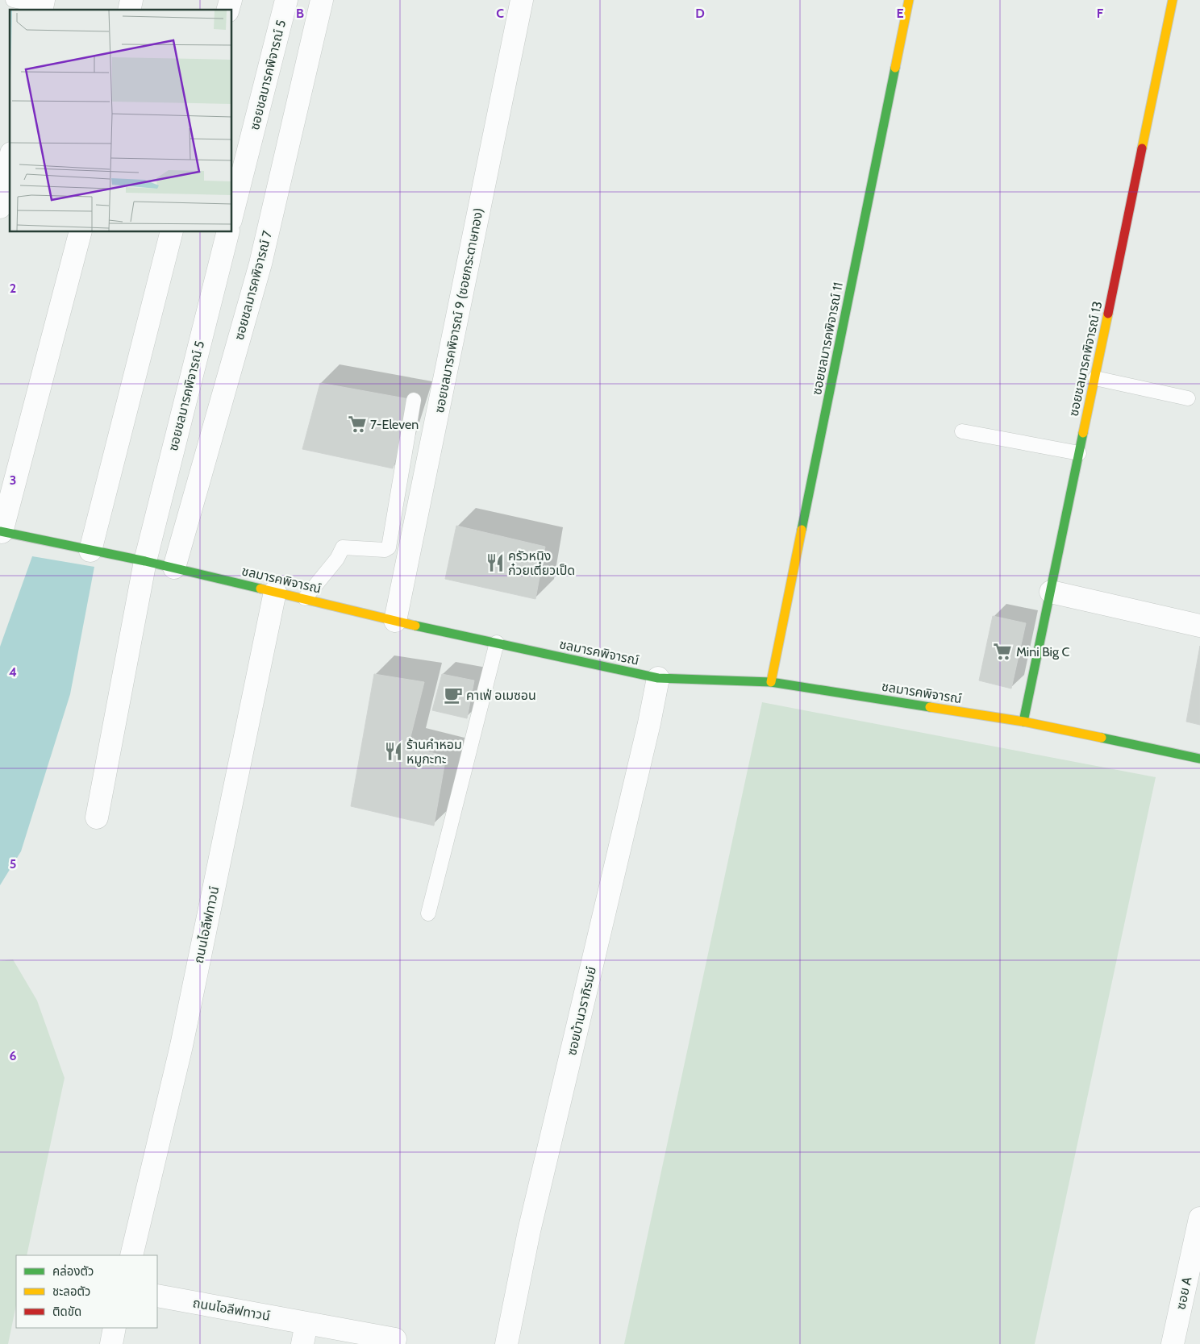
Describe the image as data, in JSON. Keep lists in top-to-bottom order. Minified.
{"streets":{"street":["ซอยชลมารคพิจารณ์ 5","ซอยชลมารคพิจารณ์ 7","ซอยชลมารคพิจารณ์ 9 (ซอยกระดาษทอง)","ซอยชลมารคพิจารณ์ 11","ซอยชลมารคพิจารณ์ 13","ชลมารคพิจารณ์","ถนนไอลีฟทาวน์","ซอยบ้านวราภิรมย์","ซอย A"]},"crossings":[["ซอยชลมารคพิจารณ์ 5","ชลมารคพิจารณ์"],["ซอยชลมารคพิจารณ์ 7","ชลมารคพิจารณ์"],["ซอยชลมารคพิจารณ์ 9 (ซอยกระดาษทอง)","ชลมารคพิจารณ์"],["ซอยชลมารคพิจารณ์ 11","ชลมารคพิจารณ์"],["ซอยชลมารคพิจารณ์ 13","ชลมารคพิจารณ์"],["ชลมารคพิจารณ์","ถนนไอลีฟทาวน์"],["ชลมารคพิจารณ์","ซอยบ้านวราภิรมย์"]],"places":{"supermarket":["7-Eleven","Mini Big C"],"restaurant":["ครัวหนิง ก๋วยเตี๋ยวเป็ด","ร้านคำหอม หมูกะทะ"],"cafe":["คาเฟ่ อเมซอน"]},"legend":["คล่องตัว","ชะลอตัว","ติดขัด"],"grid":{"columns":["B","C","D","E","F"],"rows":["2","3","4","5","6"]}}
